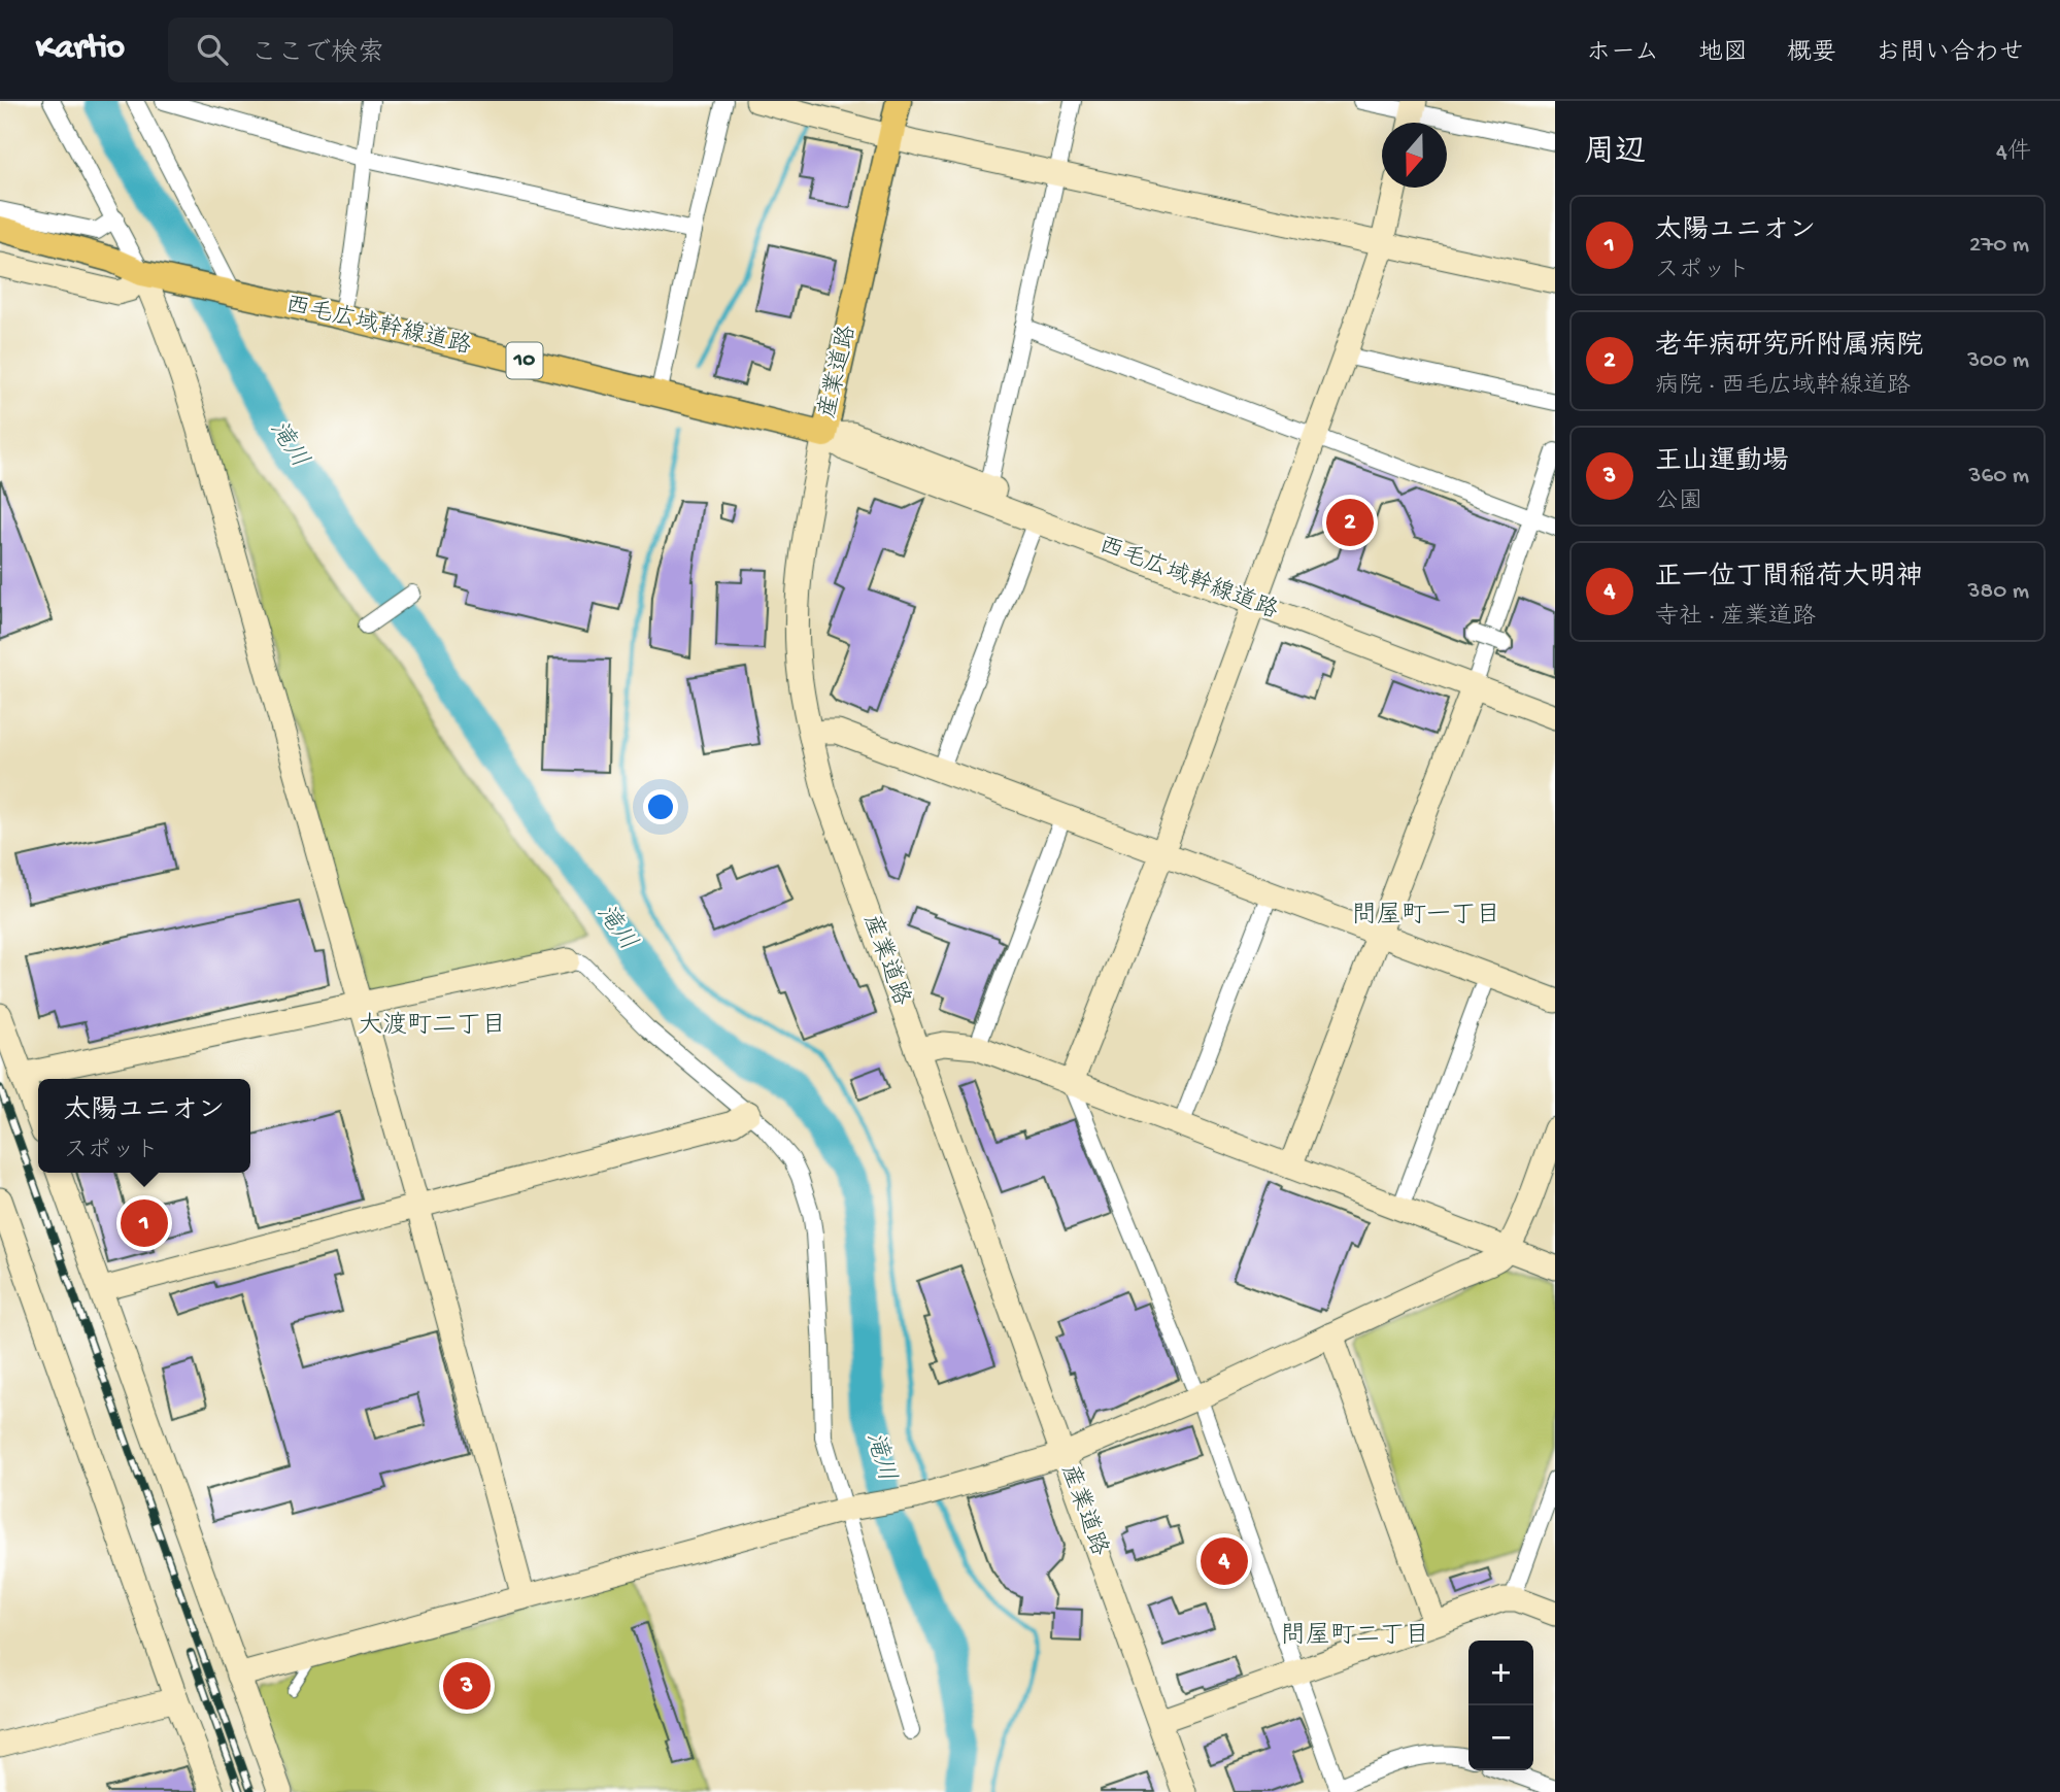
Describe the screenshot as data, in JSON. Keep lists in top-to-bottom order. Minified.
{"streets":{"main road":["西毛広域幹線道路","10","産業道路"]},"crossings":[["西毛広域幹線道路","産業道路"]],"districts":["問屋町一丁目","大渡町二丁目","問屋町二丁目"],"water":["滝川"],"north":"bottom","page":{"header":"Kartio","search":"ここで検索","nav":["ホーム","地図","概要","お問い合わせ"],"heading":["周辺","4件"],"list":[{"mark":"1","name":"太陽ユニオン","note":"スポット","value":"270 m"},{"mark":"2","name":"老年病研究所附属病院","note":"病院 · 西毛広域幹線道路","value":"300 m"},{"mark":"3","name":"王山運動場","note":"公園","value":"360 m"},{"mark":"4","name":"正一位丁間稲荷大明神","note":"寺社 · 産業道路","value":"380 m"}],"pins":["2","1","4","3"],"popup":["太陽ユニオン","スポット"],"map_buttons":["+","−"]}}
